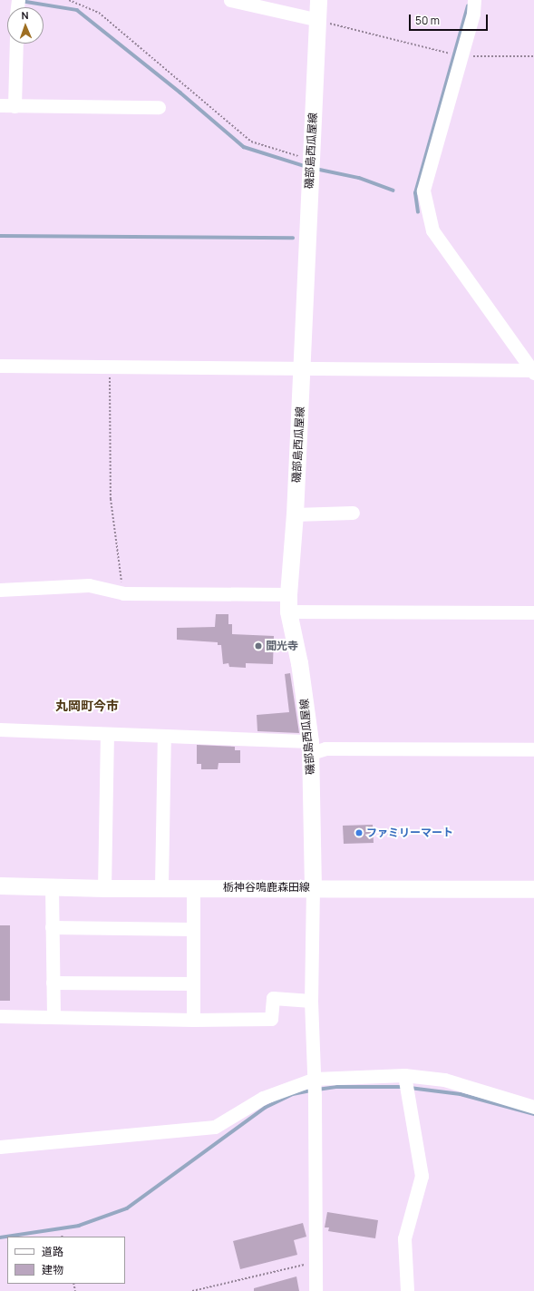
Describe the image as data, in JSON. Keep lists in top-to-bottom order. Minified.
{"streets":{"main road":["磯部島西瓜屋線","栃神谷鳴鹿森田線"]},"crossings":[["磯部島西瓜屋線","栃神谷鳴鹿森田線"]],"districts":["丸岡町今市"],"places":["聞光寺","ファミリーマート"],"legend":["道路","建物"],"scale_bar":"50 m","north":"top"}
